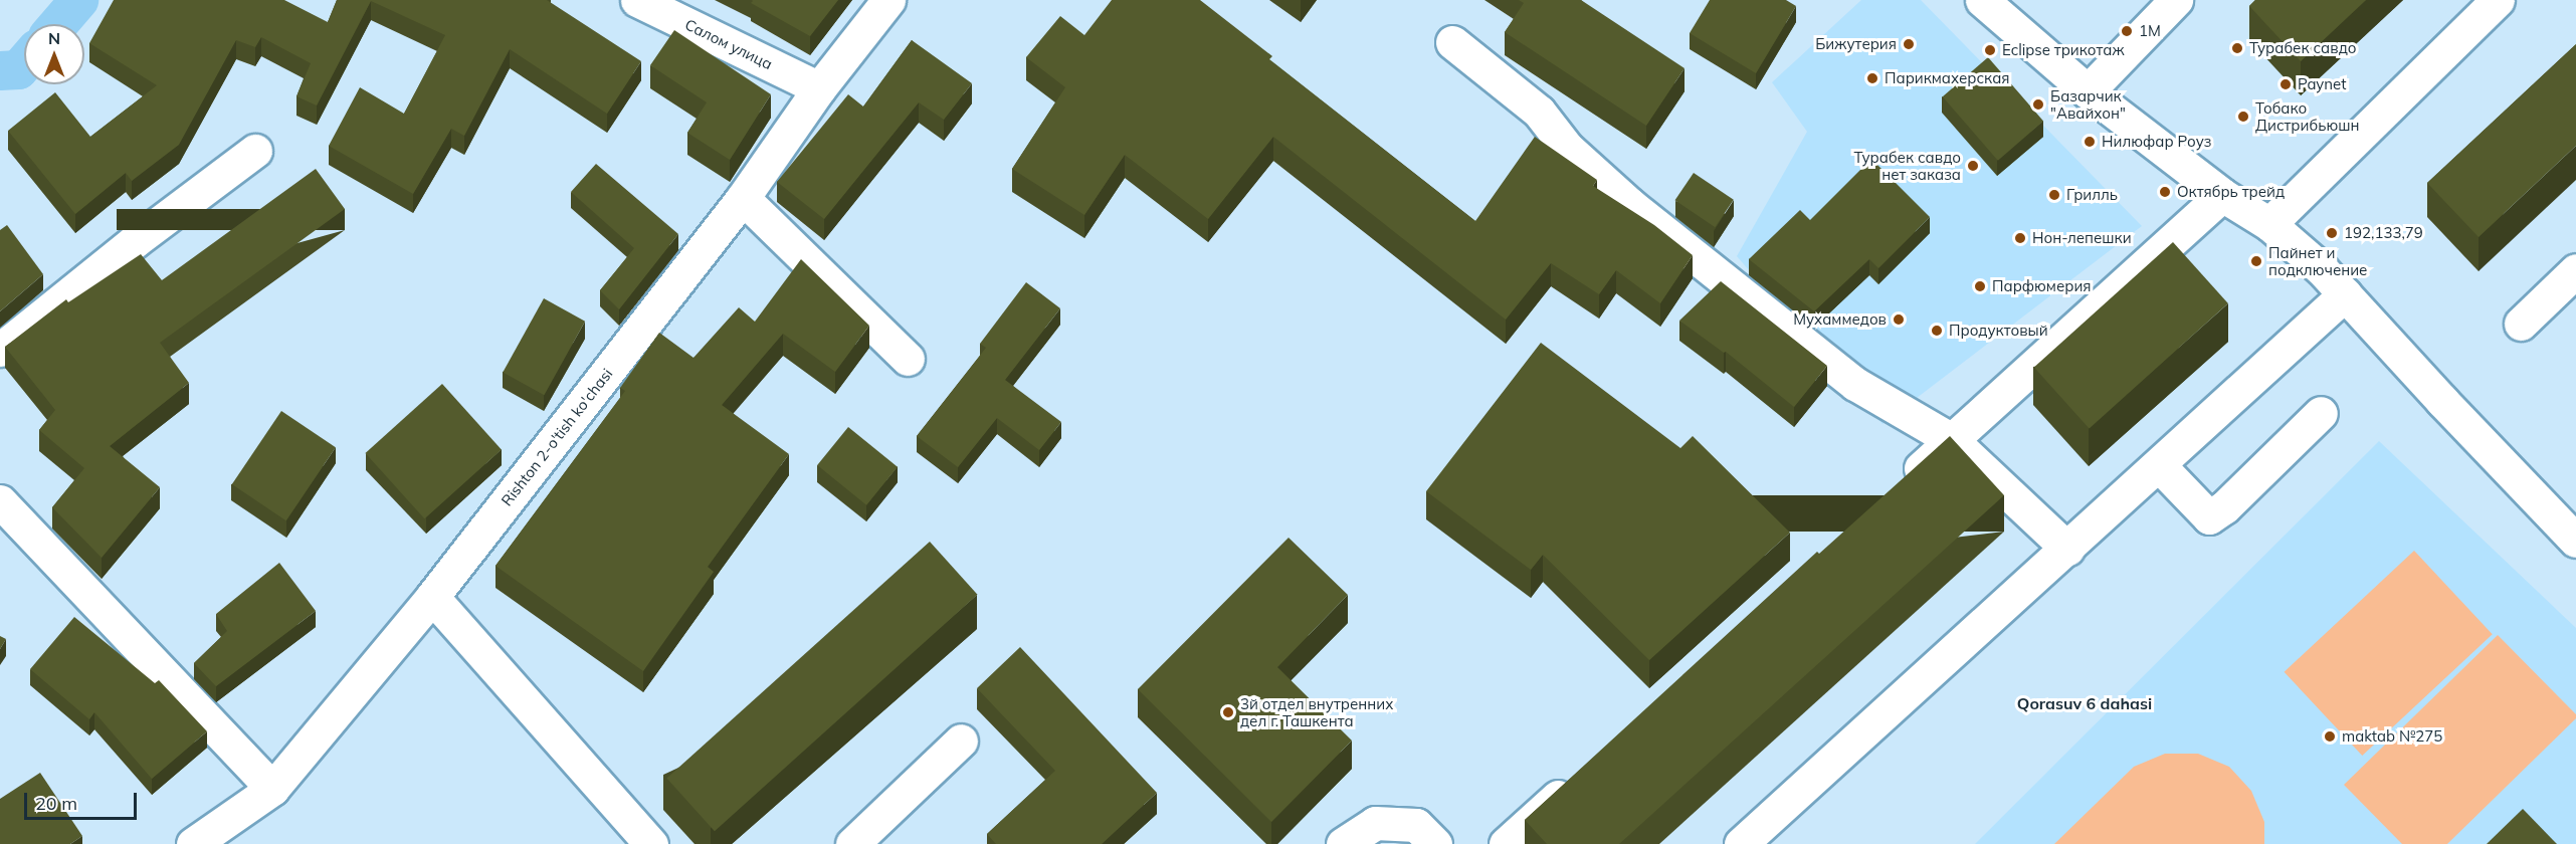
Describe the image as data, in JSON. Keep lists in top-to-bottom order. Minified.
{"streets":{"street":["Салом улица","Rishton 2-o'tish ko'chasi"]},"crossings":[["Салом улица","Rishton 2-o'tish ko'chasi"]],"districts":["Qorasuv 6 dahasi"],"places":["1М","Бижутерия","Турабек савдо","Eclipse трикотаж","Парикмахерская","Paynet","Базарчик \"Авайхон\"","Тобако Дистрибьюшн","Нилюфар Роуз","Турабек савдо нет заказа","Октябрь трейд","Грилль","192,133,79","Нон-лепешки","Пайнет и подключение","Парфюмерия","Мухаммедов","Продуктовый","3й отдел внутренних дел г. Ташкента","maktab №275"],"scale_bar":"20 m","north":"top"}
